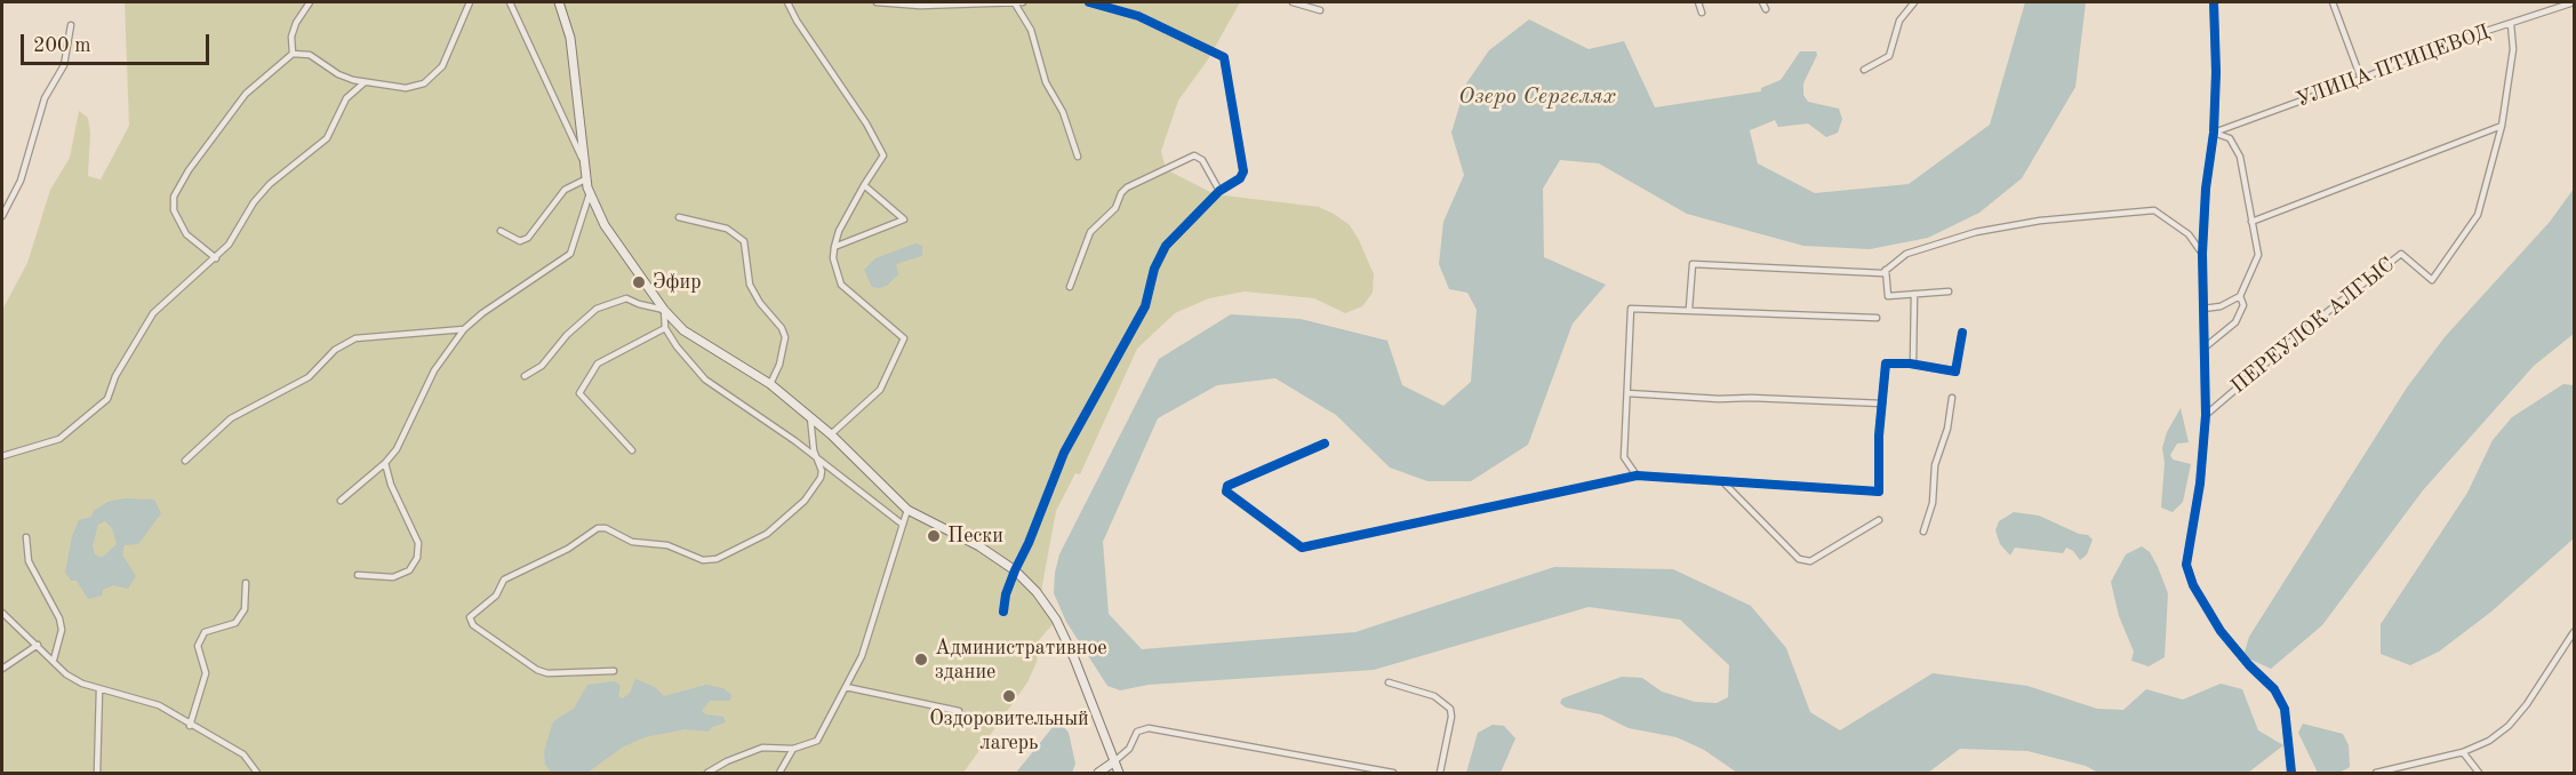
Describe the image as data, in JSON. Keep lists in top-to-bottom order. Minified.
{"streets":{"street":["УЛИЦА ПТИЦЕВОД","ПЕРЕУЛОК АЛГЫС"]},"crossings":[["УЛИЦА ПТИЦЕВОД","ПЕРЕУЛОК АЛГЫС"]],"water":["Озеро Сергелях"],"places":["Эфир","Пески","Административное здание","Оздоровительный лагерь"],"scale_bar":"200 m"}
